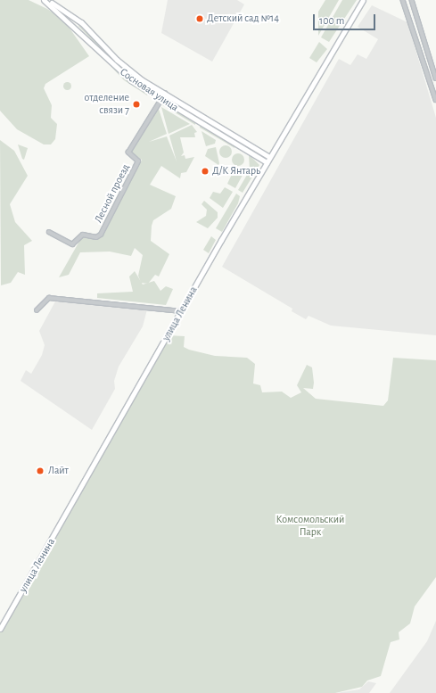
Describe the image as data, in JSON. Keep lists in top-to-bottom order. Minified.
{"streets":{"main road":["Сосновая улица","улица Ленина"],"street":["Лесной проезд"]},"crossings":[["Сосновая улица","Лесной проезд"],["Сосновая улица","улица Ленина"]],"parks":["Комсомольский Парк"],"places":["Детский сад №14","отделение связи 7","Д/К Янтарь","Лайт"],"scale_bar":"100 m"}
